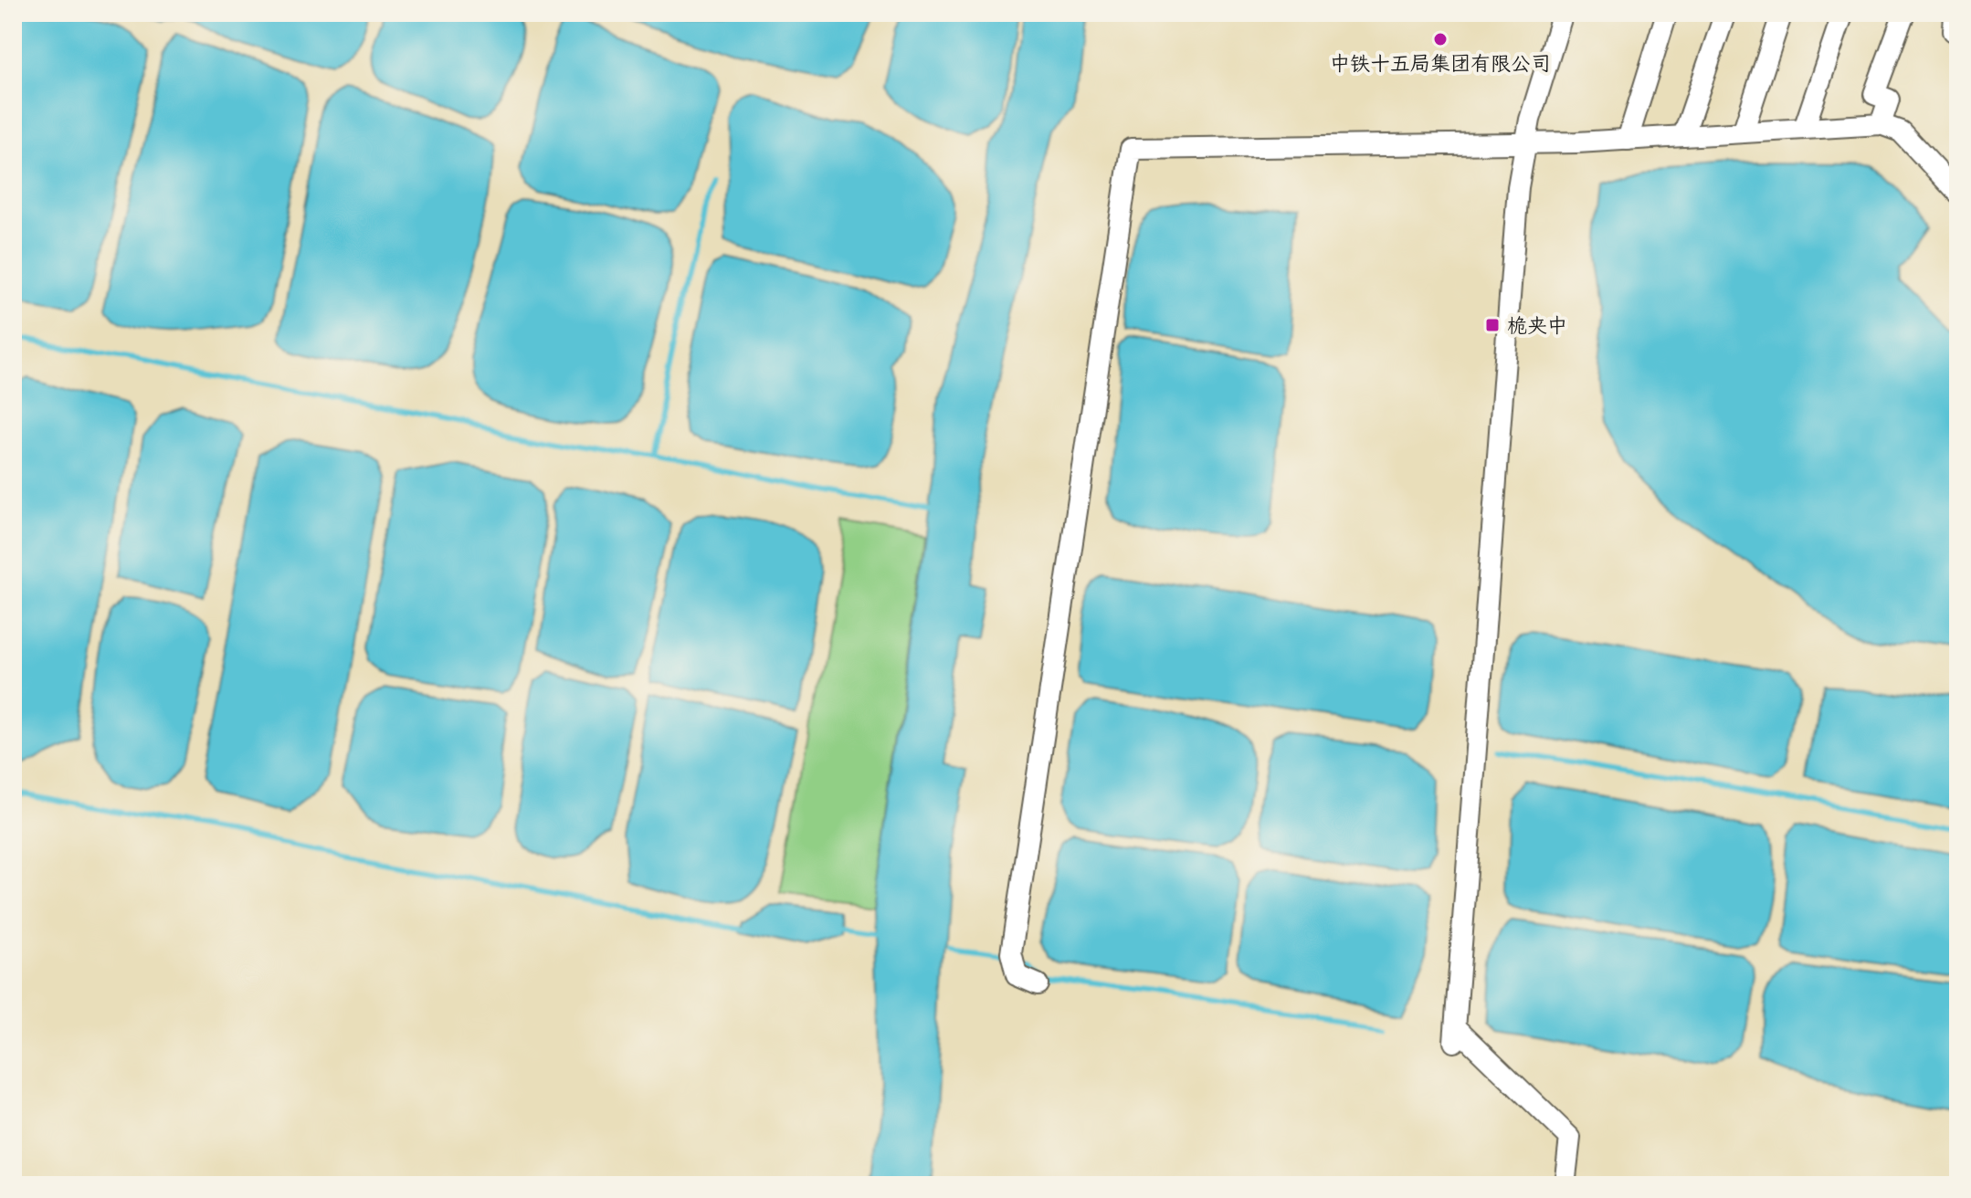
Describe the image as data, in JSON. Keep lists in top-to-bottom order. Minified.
{"places":{"other":["中铁十五局集团有限公司"],"transit":["桅夹中"]}}
